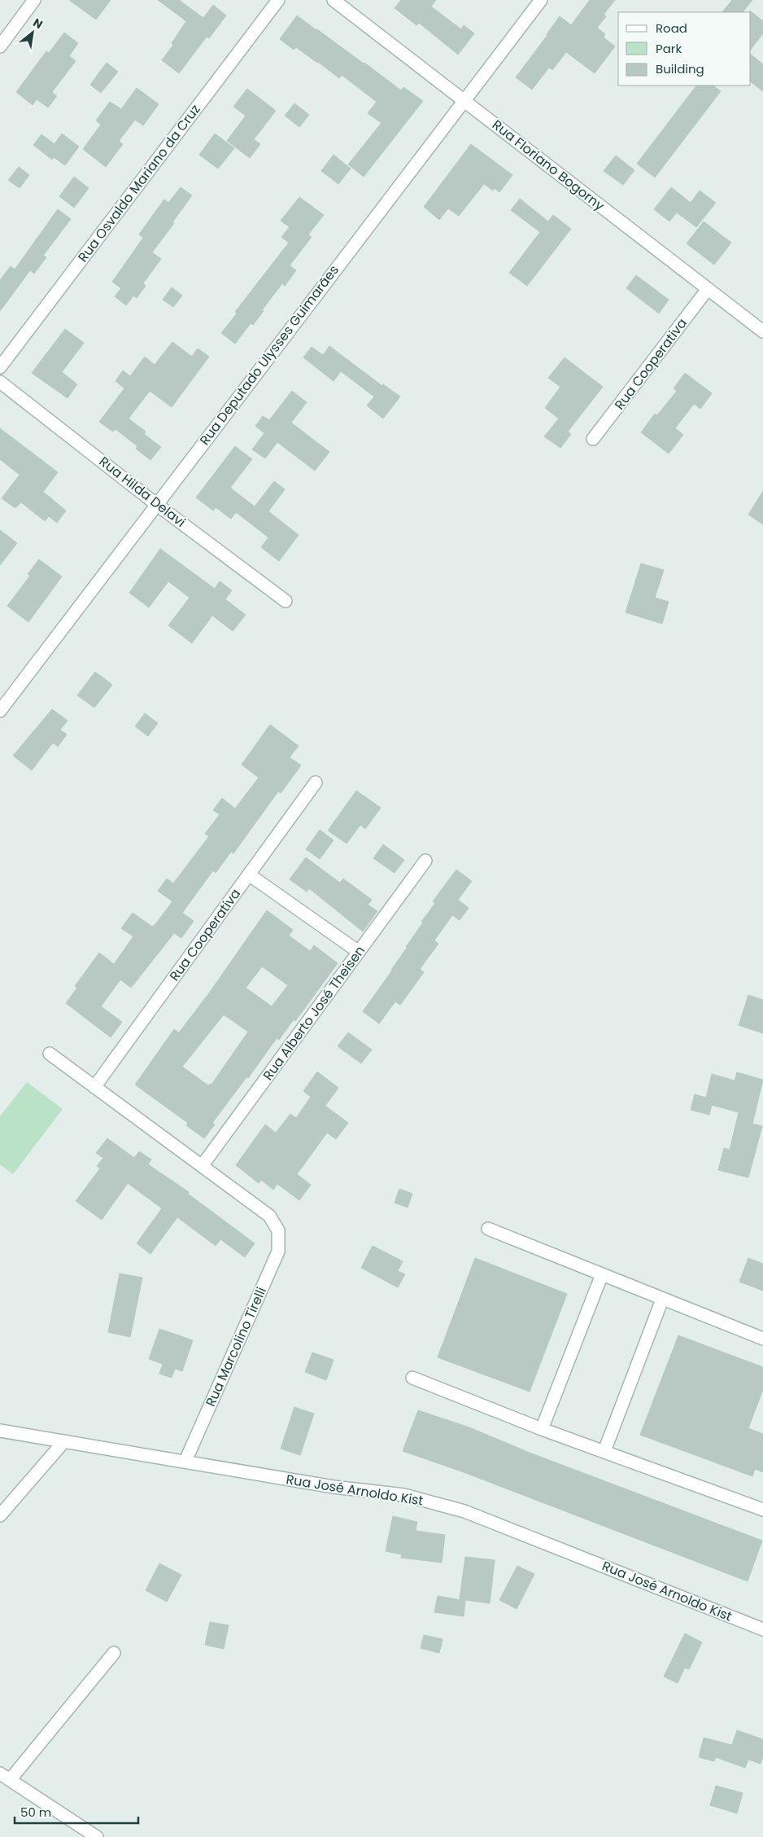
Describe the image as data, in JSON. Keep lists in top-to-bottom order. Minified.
{"streets":{"street":["Rua Floriano Bogorny","Rua Osvaldo Mariano da Cruz","Rua Deputado Ulysses Guimarães","Rua Cooperativa","Rua Hilda Delavi","Rua Alberto José Theisen","Rua Marcolino Tirelli","Rua José Arnoldo Kist"]},"crossings":[["Rua Floriano Bogorny","Rua Deputado Ulysses Guimarães"],["Rua Floriano Bogorny","Rua Cooperativa"],["Rua Deputado Ulysses Guimarães","Rua Hilda Delavi"],["Rua Alberto José Theisen","Rua Marcolino Tirelli"],["Rua Marcolino Tirelli","Rua José Arnoldo Kist"]],"legend":["Road","Park","Building"],"scale_bar":"50 m","north":"top right"}
